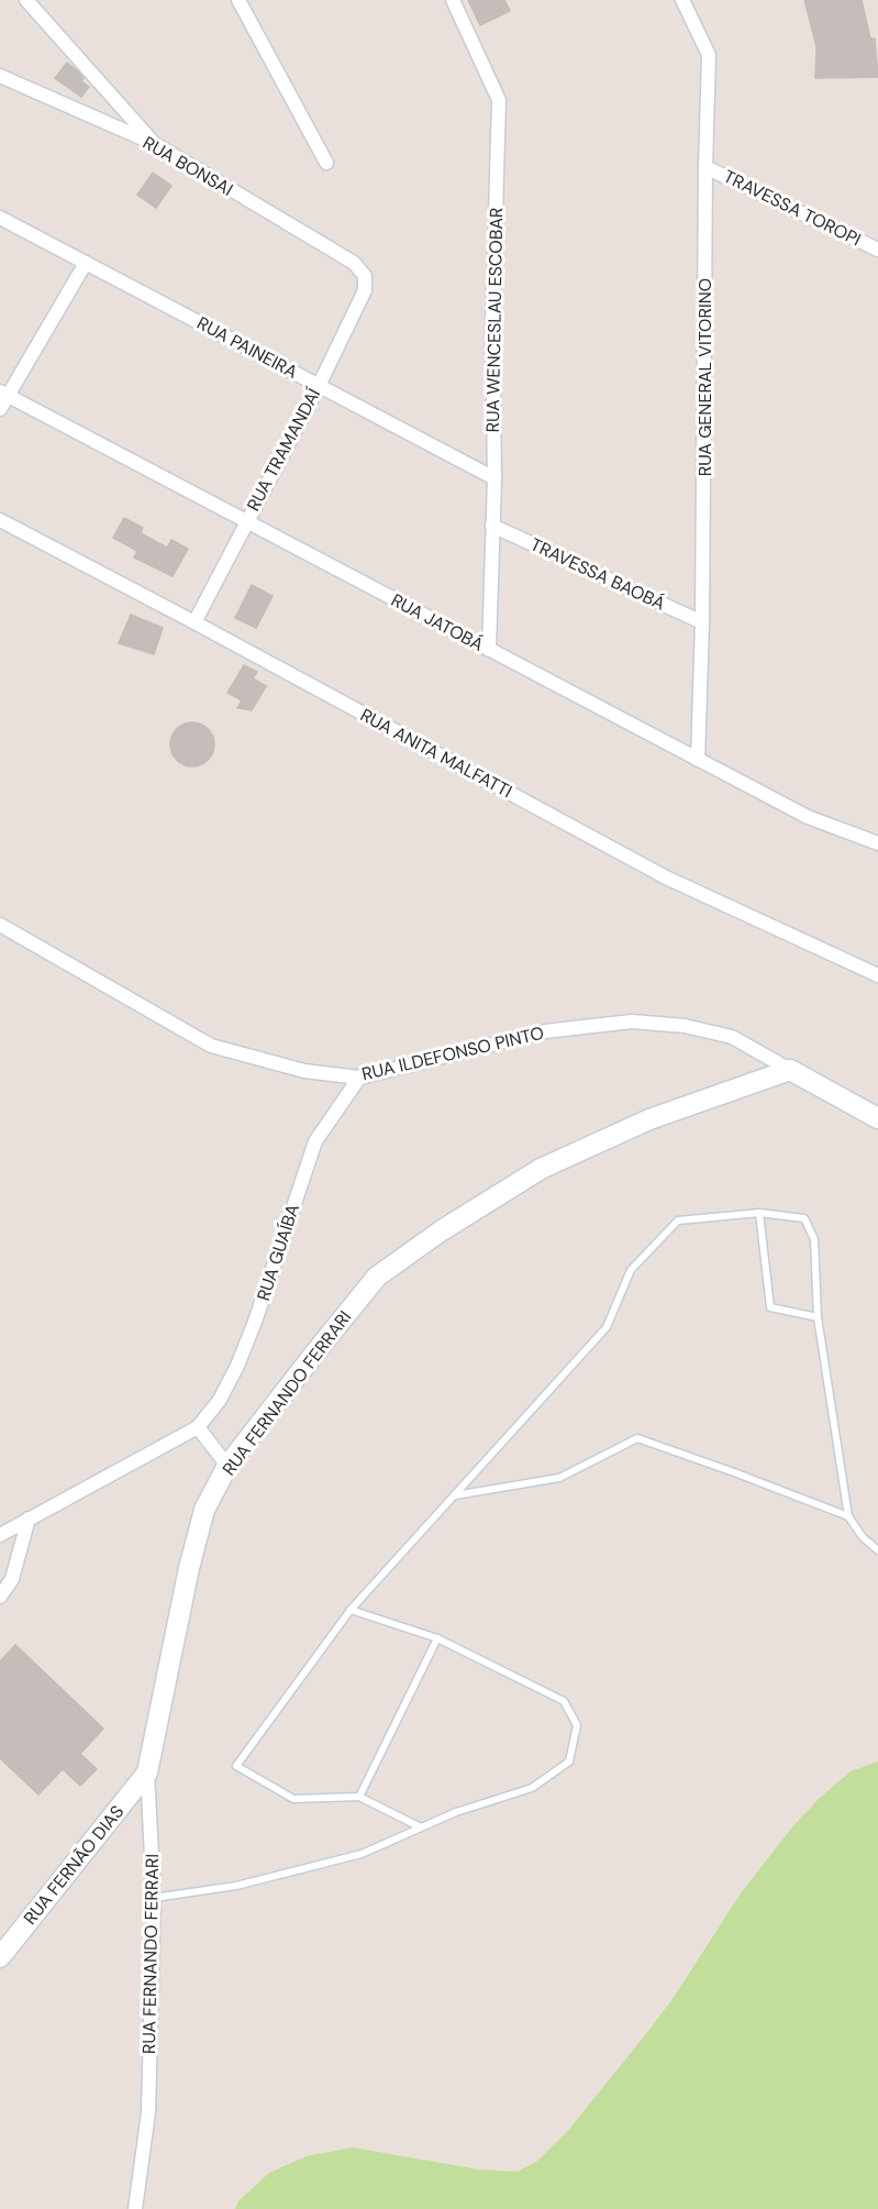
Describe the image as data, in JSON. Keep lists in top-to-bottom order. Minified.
{"streets":{"main road":["RUA ILDEFONSO PINTO","RUA FERNANDO FERRARI","RUA FERNÃO DIAS"],"street":["RUA BONSAI","TRAVESSA TOROPI","RUA WENCESLAU ESCOBAR","RUA PAINEIRA","RUA GENERAL VITORINO","RUA TRAMANDAÍ","TRAVESSA BAOBÁ","RUA JATOBÁ","RUA ANITA MALFATTI","RUA GUAÍBA"]},"crossings":[["RUA BONSAI","RUA TRAMANDAÍ"],["TRAVESSA TOROPI","RUA GENERAL VITORINO"],["RUA WENCESLAU ESCOBAR","RUA PAINEIRA"],["RUA WENCESLAU ESCOBAR","TRAVESSA BAOBÁ"],["RUA WENCESLAU ESCOBAR","RUA JATOBÁ"],["RUA PAINEIRA","RUA TRAMANDAÍ"],["RUA GENERAL VITORINO","TRAVESSA BAOBÁ"],["RUA GENERAL VITORINO","RUA JATOBÁ"],["RUA TRAMANDAÍ","RUA JATOBÁ"],["RUA TRAMANDAÍ","RUA ANITA MALFATTI"],["RUA ILDEFONSO PINTO","RUA GUAÍBA"],["RUA ILDEFONSO PINTO","RUA FERNANDO FERRARI"],["RUA FERNANDO FERRARI","RUA FERNÃO DIAS"]]}
